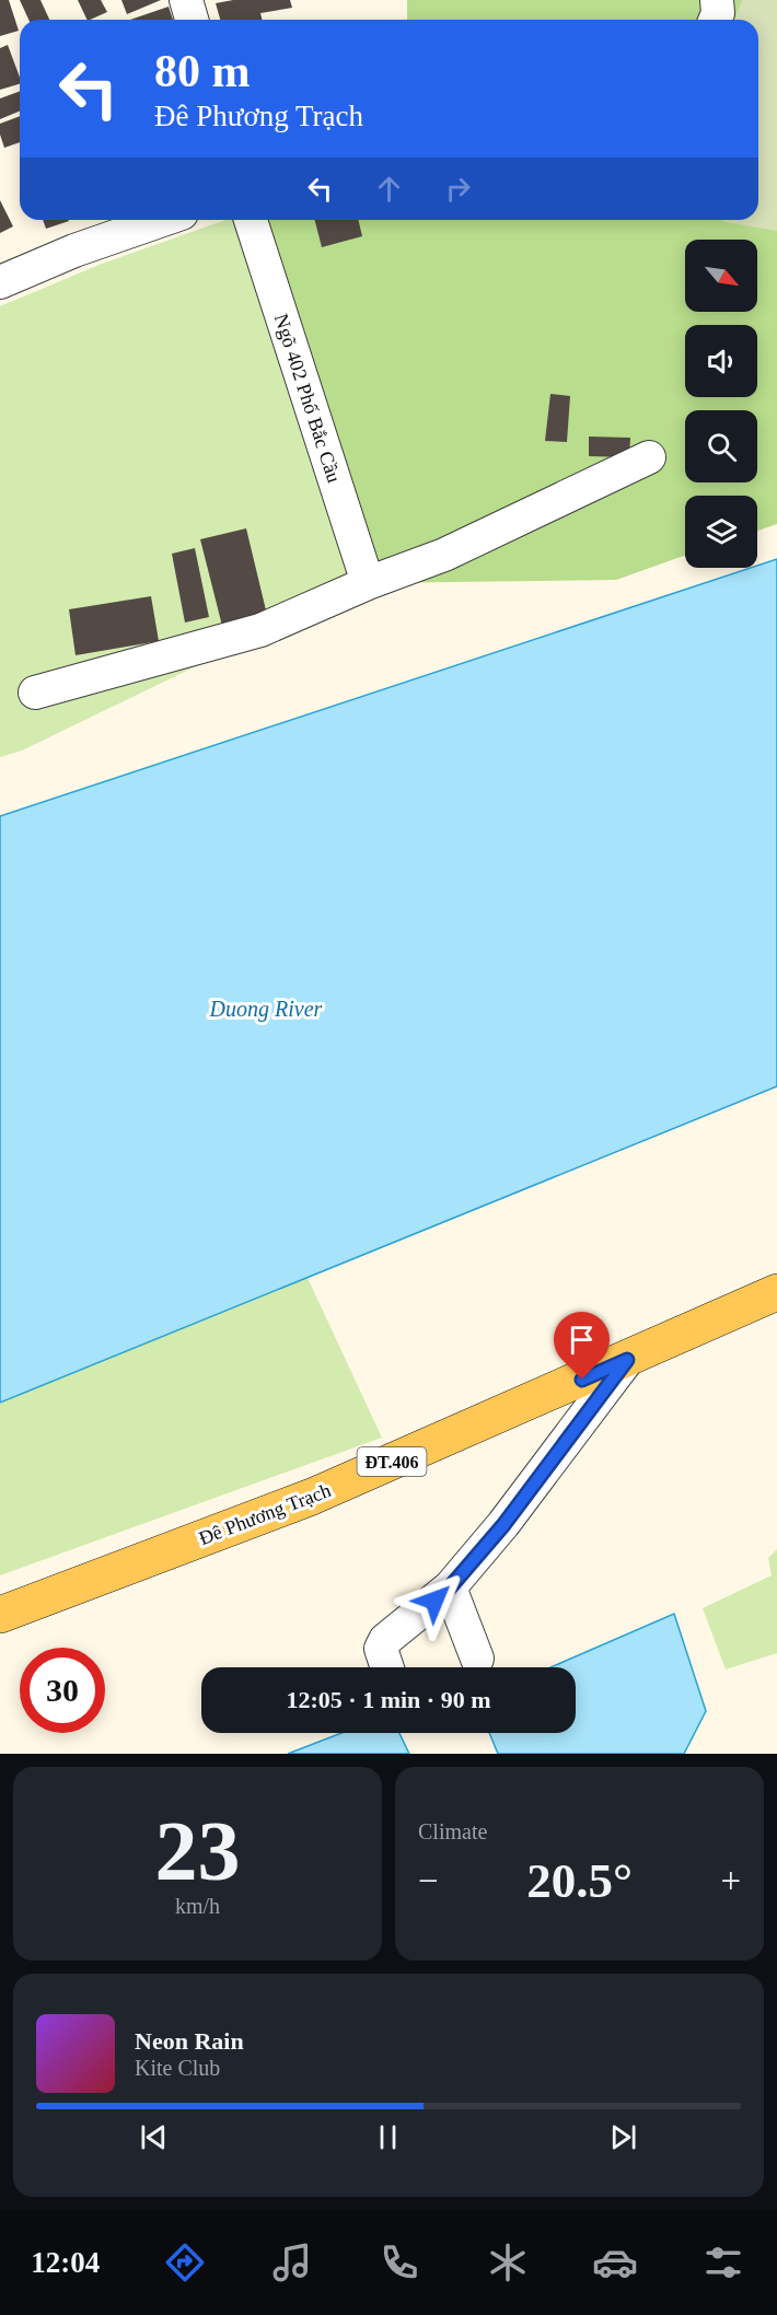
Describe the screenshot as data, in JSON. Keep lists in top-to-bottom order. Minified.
{"streets":{"main road":["ĐT.406","Đê Phương Trạch"],"street":["Ngõ 402 Phố Bắc Cầu"]},"water":["Duong River"],"north":"bottom right","page":{"turn":["80 m","Đê Phương Trạch"],"limit":"30","trip":"12:05 · 1 min · 90 m","tile":[["23","km/h"],"Climate"],"heat":["−","20.5°","+"],"song":["Neon Rain","Kite Club"],"tabs":"12:04"}}
